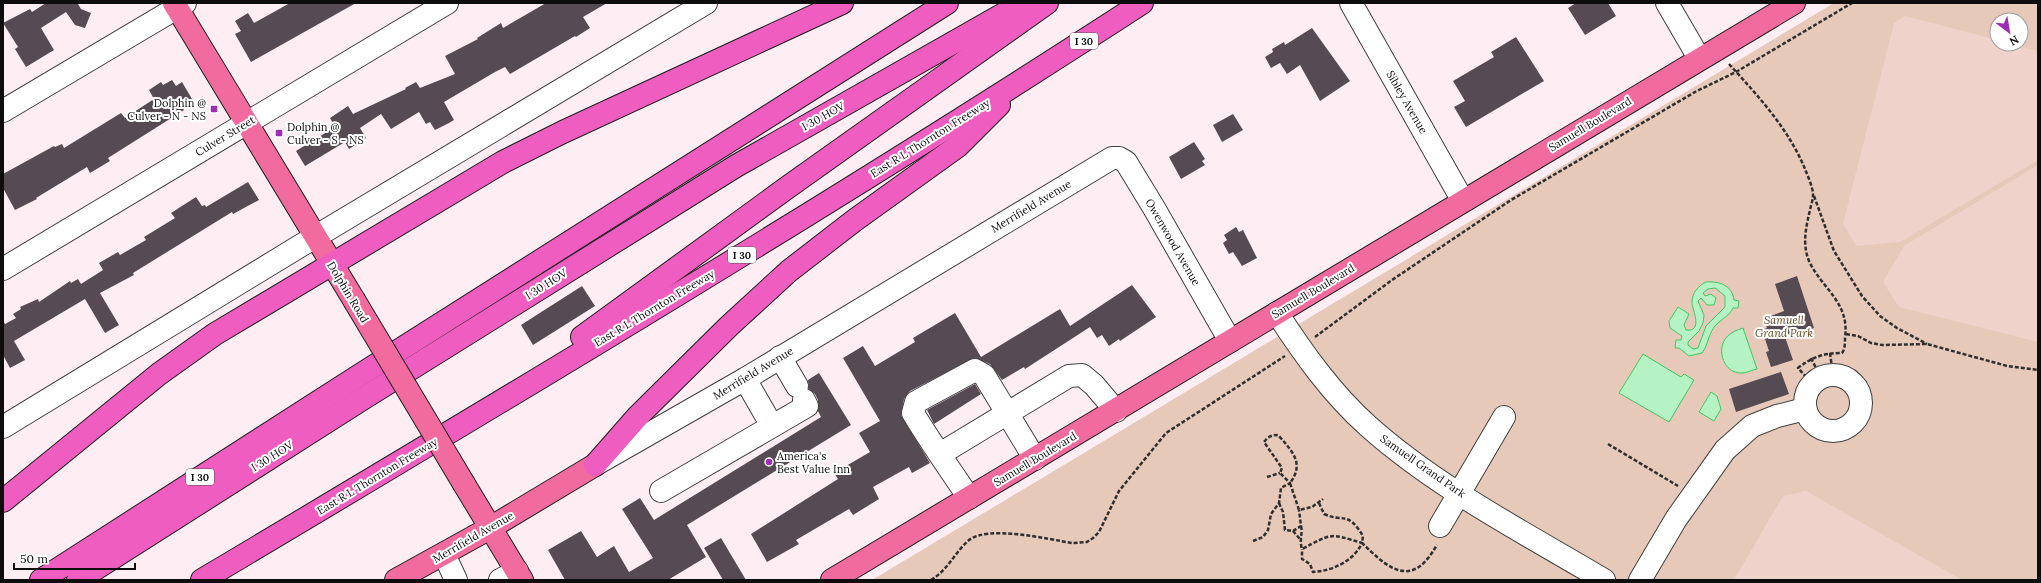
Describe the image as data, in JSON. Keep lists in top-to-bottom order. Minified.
{"streets":{"highway":["I 30","I 30 HOV","East R L Thornton Freeway"],"main road":["Samuell Boulevard","Merrifield Avenue","Dolphin Road"],"street":["Sibley Avenue","Culver Street","Owenwood Avenue","Samuell Grand Park"]},"crossings":[["Sibley Avenue","Samuell Boulevard"],["Samuell Boulevard","Owenwood Avenue"],["Samuell Boulevard","Samuell Grand Park"],["Culver Street","Dolphin Road"],["Merrifield Avenue","Owenwood Avenue"],["Merrifield Avenue","Dolphin Road"]],"parks":["Samuell Grand Park"],"places":{"transit":["Dolphin @ Culver - N - NS","Dolphin @ Culver - S - NS"],"other":["America's Best Value Inn"]},"scale_bar":"50 m","north":"bottom right"}
